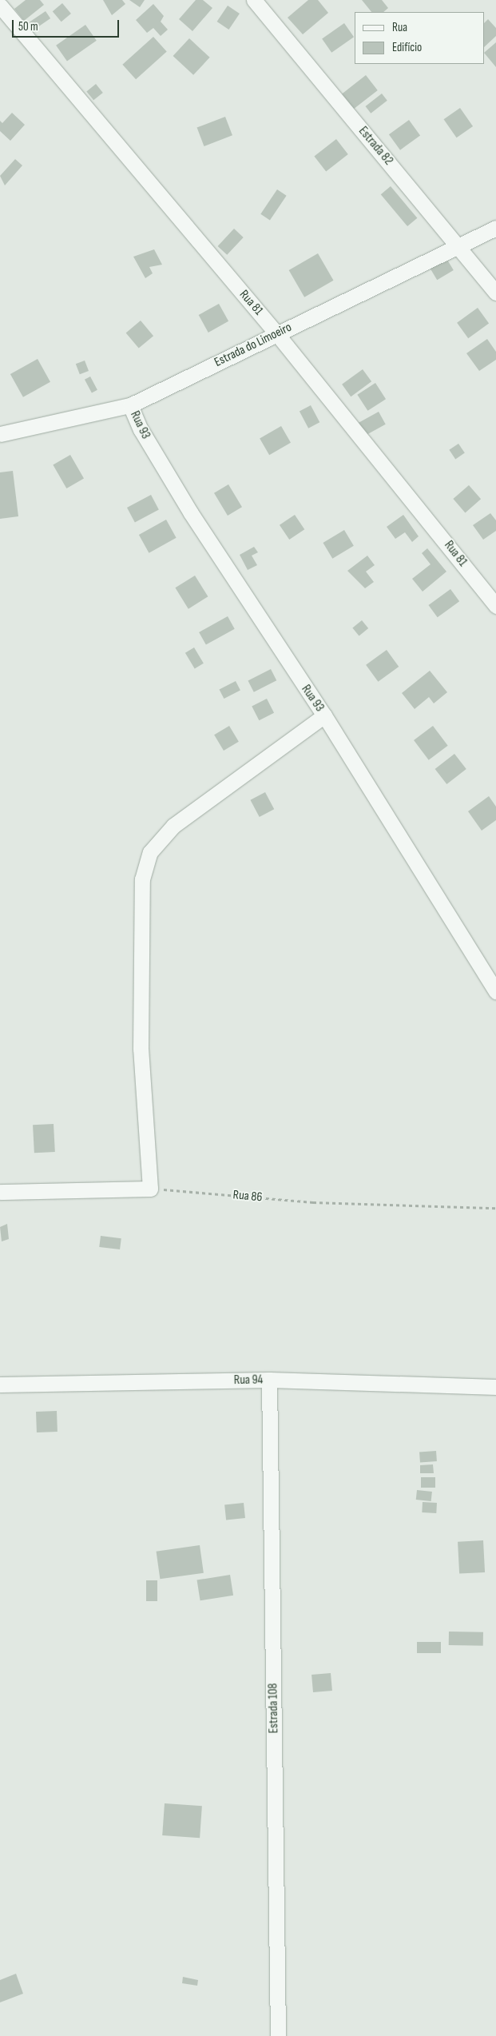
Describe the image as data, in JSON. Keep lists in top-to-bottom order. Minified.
{"streets":{"street":["Estrada 82","Rua 81","Estrada do Limoeiro","Rua 93","Rua 94","Estrada 108"],"path":["Rua 86"]},"crossings":[["Estrada 82","Estrada do Limoeiro"],["Rua 81","Estrada do Limoeiro"],["Estrada do Limoeiro","Rua 93"],["Rua 94","Estrada 108"]],"legend":["Rua","Edifício"],"scale_bar":"50 m"}
